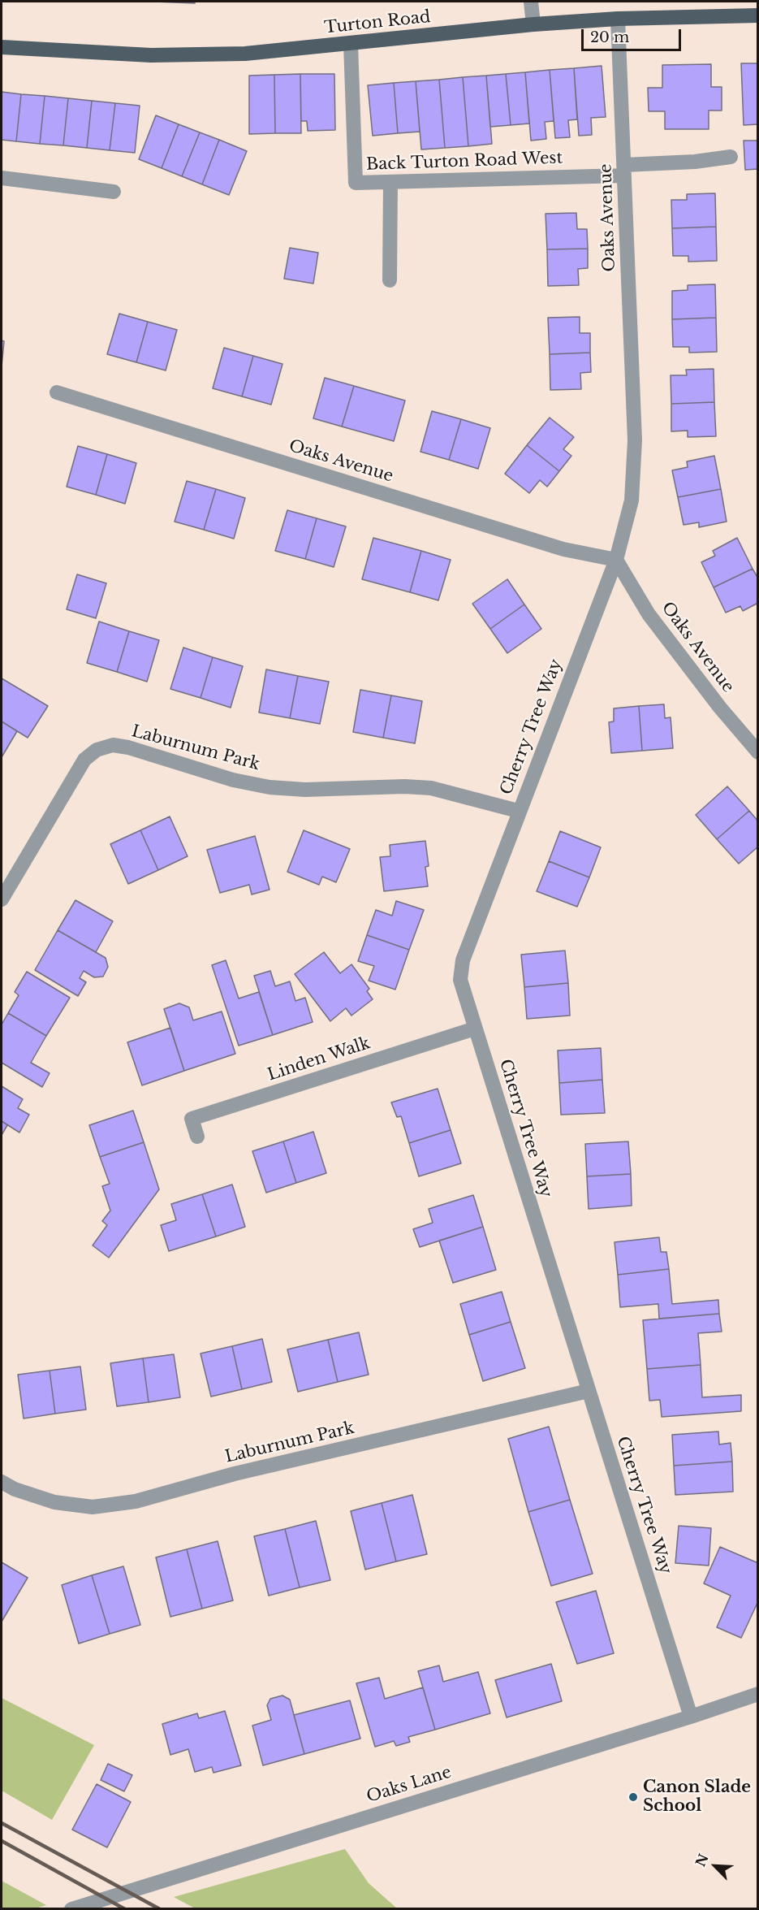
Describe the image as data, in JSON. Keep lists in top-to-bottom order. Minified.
{"streets":{"main road":["Turton Road"],"street":["Back Turton Road West","Oaks Avenue","Cherry Tree Way","Laburnum Park","Linden Walk","Oaks Lane"]},"crossings":[["Turton Road","Back Turton Road West"],["Turton Road","Oaks Avenue"],["Back Turton Road West","Oaks Avenue"],["Oaks Avenue","Cherry Tree Way"],["Cherry Tree Way","Laburnum Park"],["Cherry Tree Way","Linden Walk"],["Cherry Tree Way","Oaks Lane"]],"places":["Canon Slade School"],"scale_bar":"20 m","north":"top left"}
